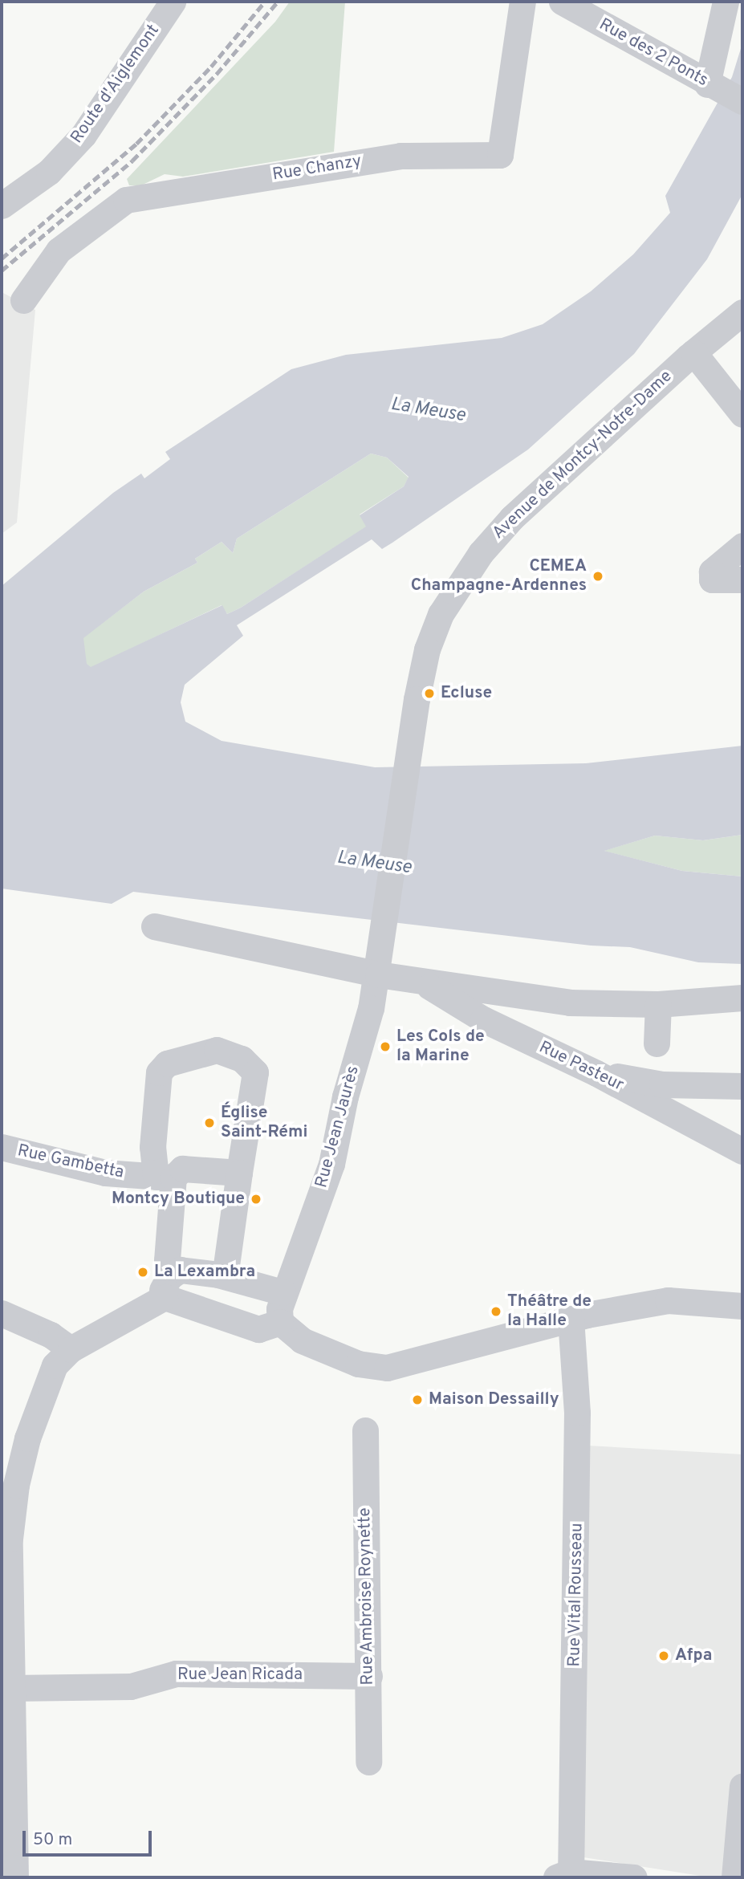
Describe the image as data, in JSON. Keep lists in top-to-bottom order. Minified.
{"streets":{"street":["Rue des 2 Ponts","Route d'Aiglemont","Rue Chanzy","Avenue de Montcy-Notre-Dame","Rue Pasteur","Rue Jean Jaurès","Rue Gambetta","Rue Vital Rousseau","Rue Ambroise Roynette","Rue Jean Ricada"]},"crossings":[["Avenue de Montcy-Notre-Dame","Rue Jean Jaurès"],["Rue Ambroise Roynette","Rue Jean Ricada"]],"water":["La Meuse"],"places":["CEMEA Champagne-Ardennes","Ecluse","Les Cols de la Marine","Église Saint-Rémi","Montcy Boutique","La Lexambra","Théâtre de la Halle","Maison Dessailly","Afpa"],"scale_bar":"50 m"}
